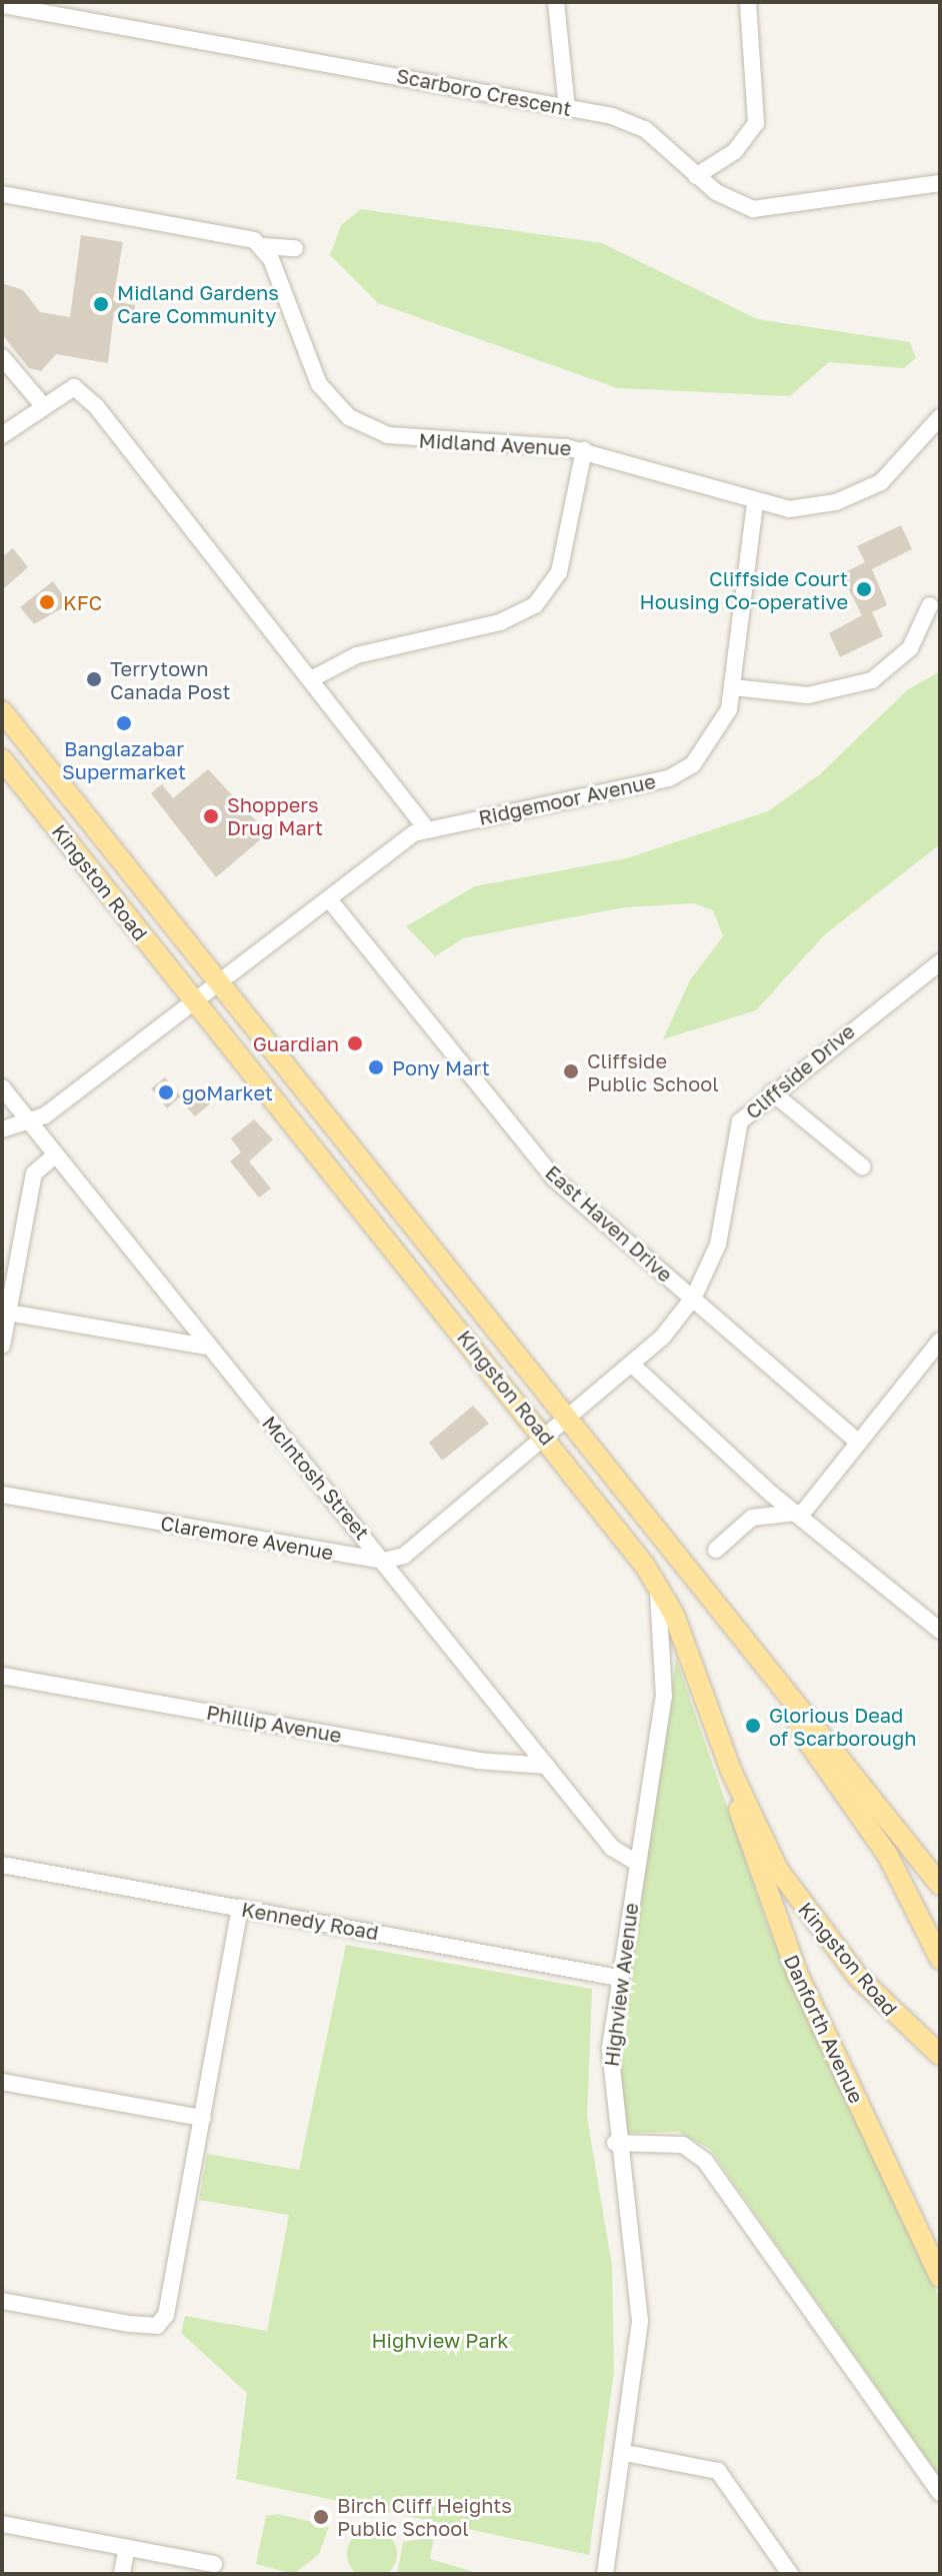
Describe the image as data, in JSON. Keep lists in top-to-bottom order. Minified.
{"streets":{"main road":["Kingston Road","Danforth Avenue"],"street":["Scarboro Crescent","Midland Avenue","Ridgemoor Avenue","Cliffside Drive","East Haven Drive","McIntosh Street","Claremore Avenue","Phillip Avenue","Kennedy Road","Highview Avenue"]},"crossings":[["Midland Avenue","Ridgemoor Avenue"],["Ridgemoor Avenue","Kingston Road"],["Ridgemoor Avenue","East Haven Drive"],["Ridgemoor Avenue","McIntosh Street"],["Kingston Road","Cliffside Drive"],["Kingston Road","Highview Avenue"],["Kingston Road","Danforth Avenue"],["Cliffside Drive","East Haven Drive"],["McIntosh Street","Claremore Avenue"],["McIntosh Street","Phillip Avenue"],["McIntosh Street","Highview Avenue"],["Kennedy Road","Highview Avenue"]],"parks":["Highview Park"],"places":["Midland Gardens Care Community","Cliffside Court Housing Co-operative","KFC","Terrytown Canada Post","Banglazabar Supermarket","Shoppers Drug Mart","Guardian","Pony Mart","Cliffside Public School","goMarket","Glorious Dead of Scarborough","Birch Cliff Heights Public School"]}
